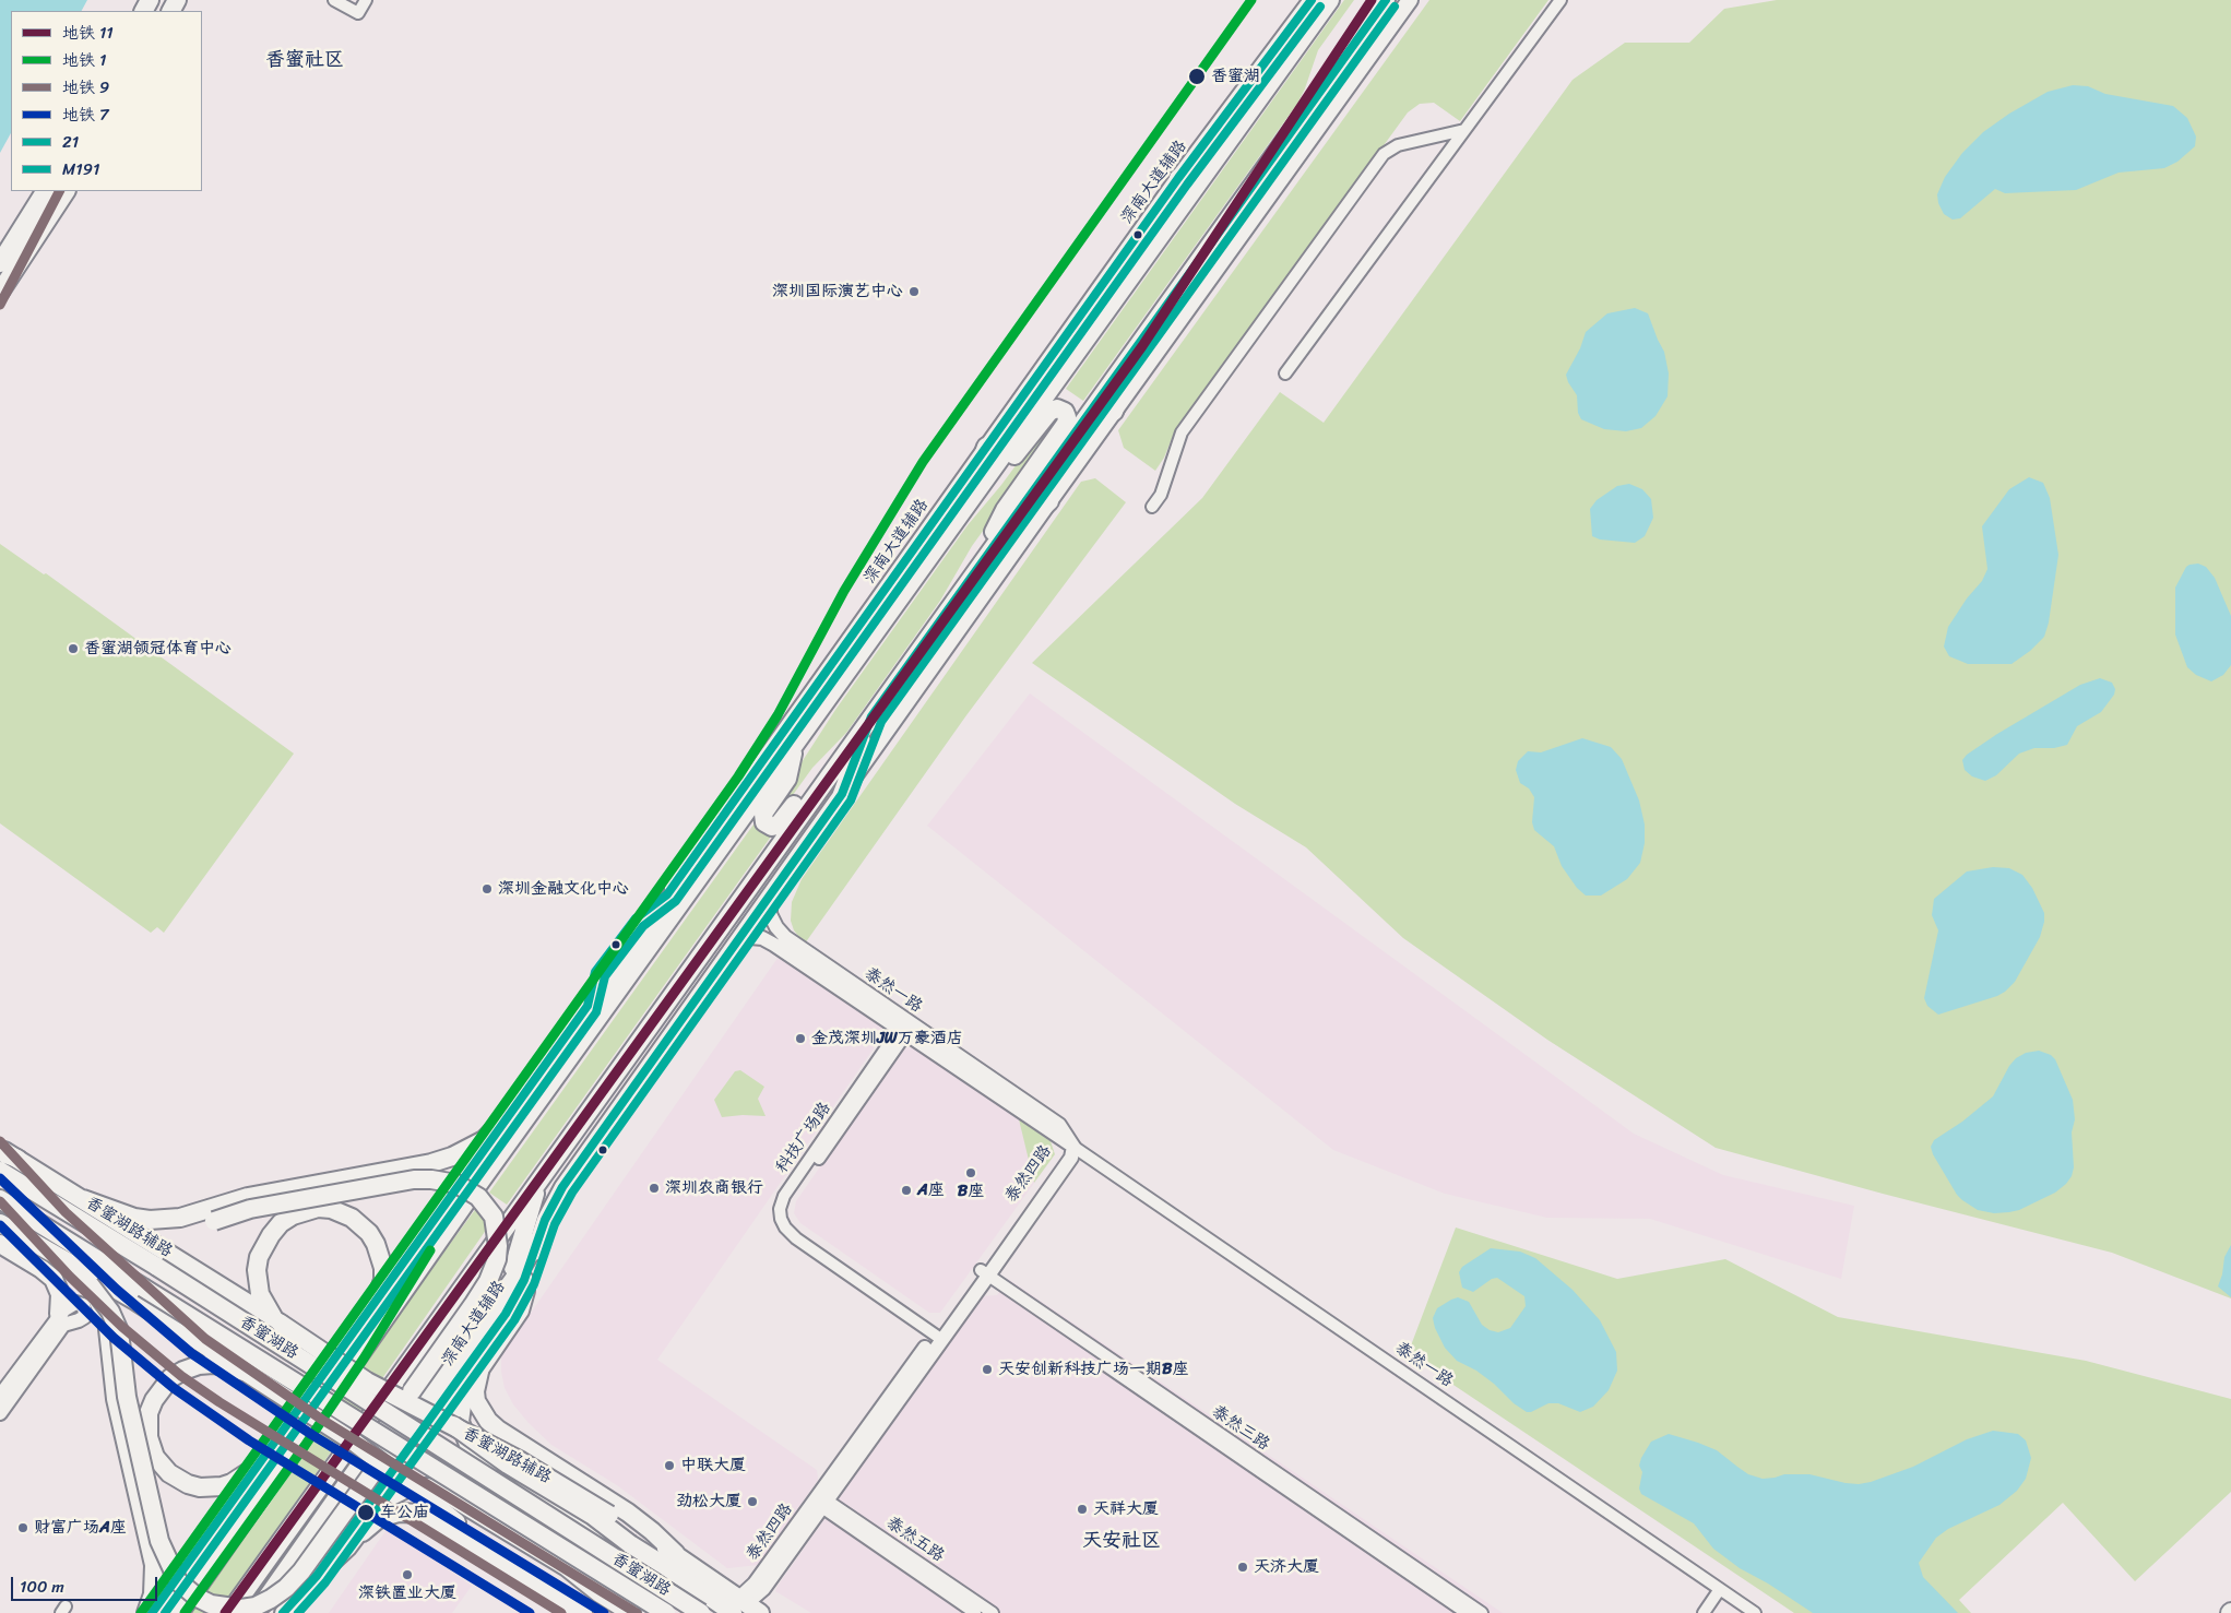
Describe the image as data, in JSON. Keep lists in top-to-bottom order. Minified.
{"streets":{"main road":["深南大道辅路","香蜜湖路辅路","香蜜湖路"],"street":["泰然一路","科技广场路","泰然四路","泰然三路","泰然五路"]},"crossings":[["深南大道辅路","泰然一路"],["泰然一路","科技广场路"],["泰然一路","泰然四路"],["科技广场路","泰然四路"],["泰然四路","香蜜湖路辅路"],["泰然四路","泰然三路"],["泰然四路","泰然五路"]],"districts":["香蜜社区","天安社区"],"places":["香蜜湖","深圳国际演艺中心","香蜜湖领冠体育中心","深圳金融文化中心","金茂深圳JW万豪酒店","B座","深圳农商银行","A座","天安创新科技广场一期B座","中联大厦","劲松大厦","天祥大厦","车公庙","财富广场A座","天济大厦","深铁置业大厦"],"lines":["metro line 11","metro line 1","transit line 21","transit line M191","metro line 9","metro line 7"],"legend":["地铁 11","地铁 1","地铁 9","地铁 7","21","M191"],"scale_bar":"100 m"}
